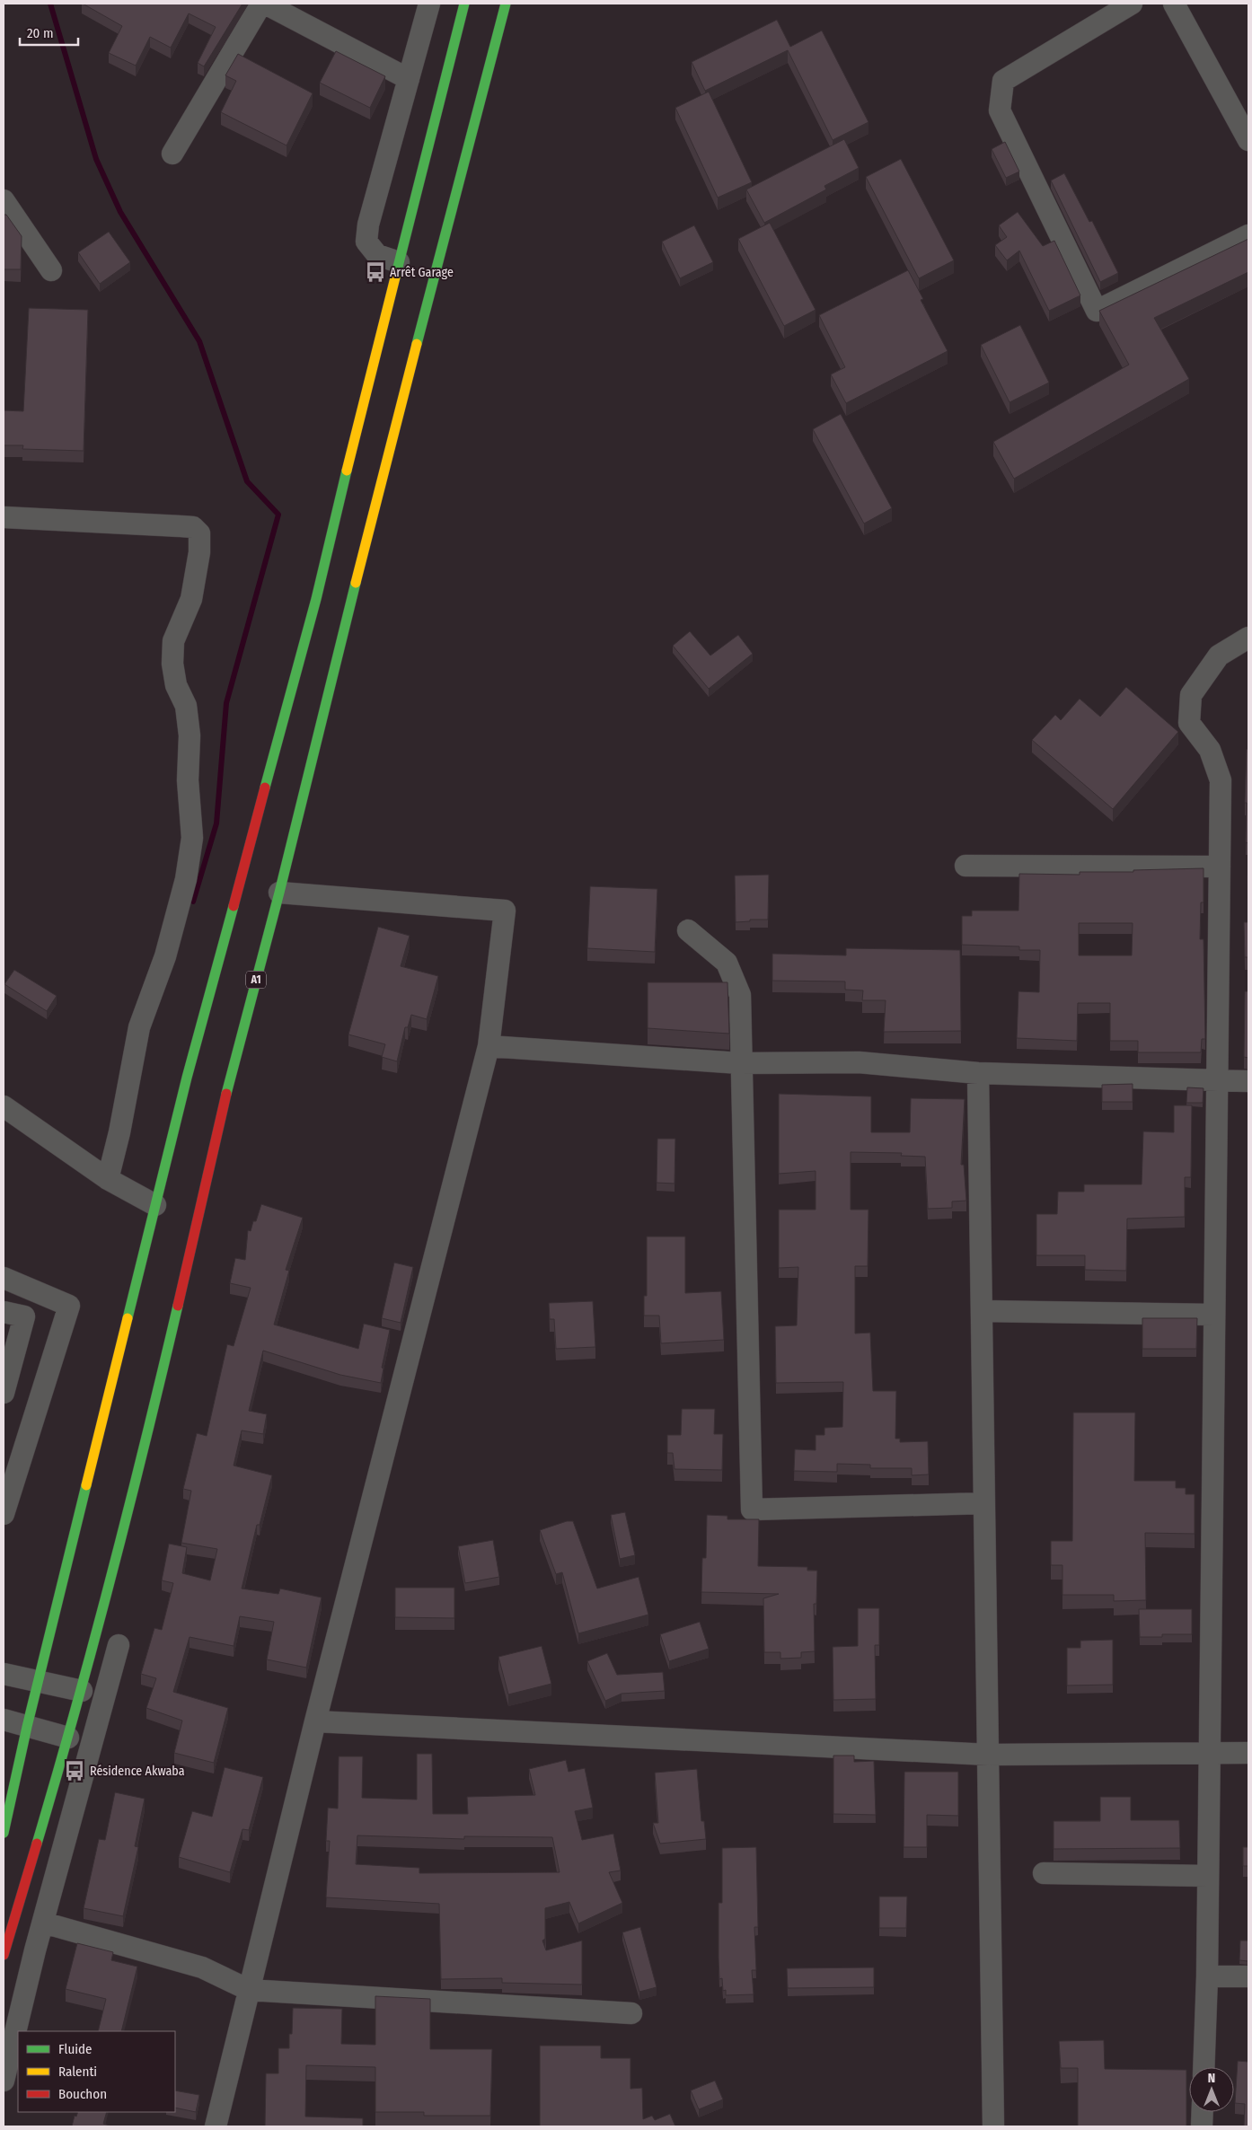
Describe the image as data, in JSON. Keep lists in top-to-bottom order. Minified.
{"streets":{"main road":["A1"]},"places":{"bus stop":["Arrêt Garage","Résidence Akwaba"]},"legend":["Fluide","Ralenti","Bouchon"],"scale_bar":"20 m","north":"top"}
